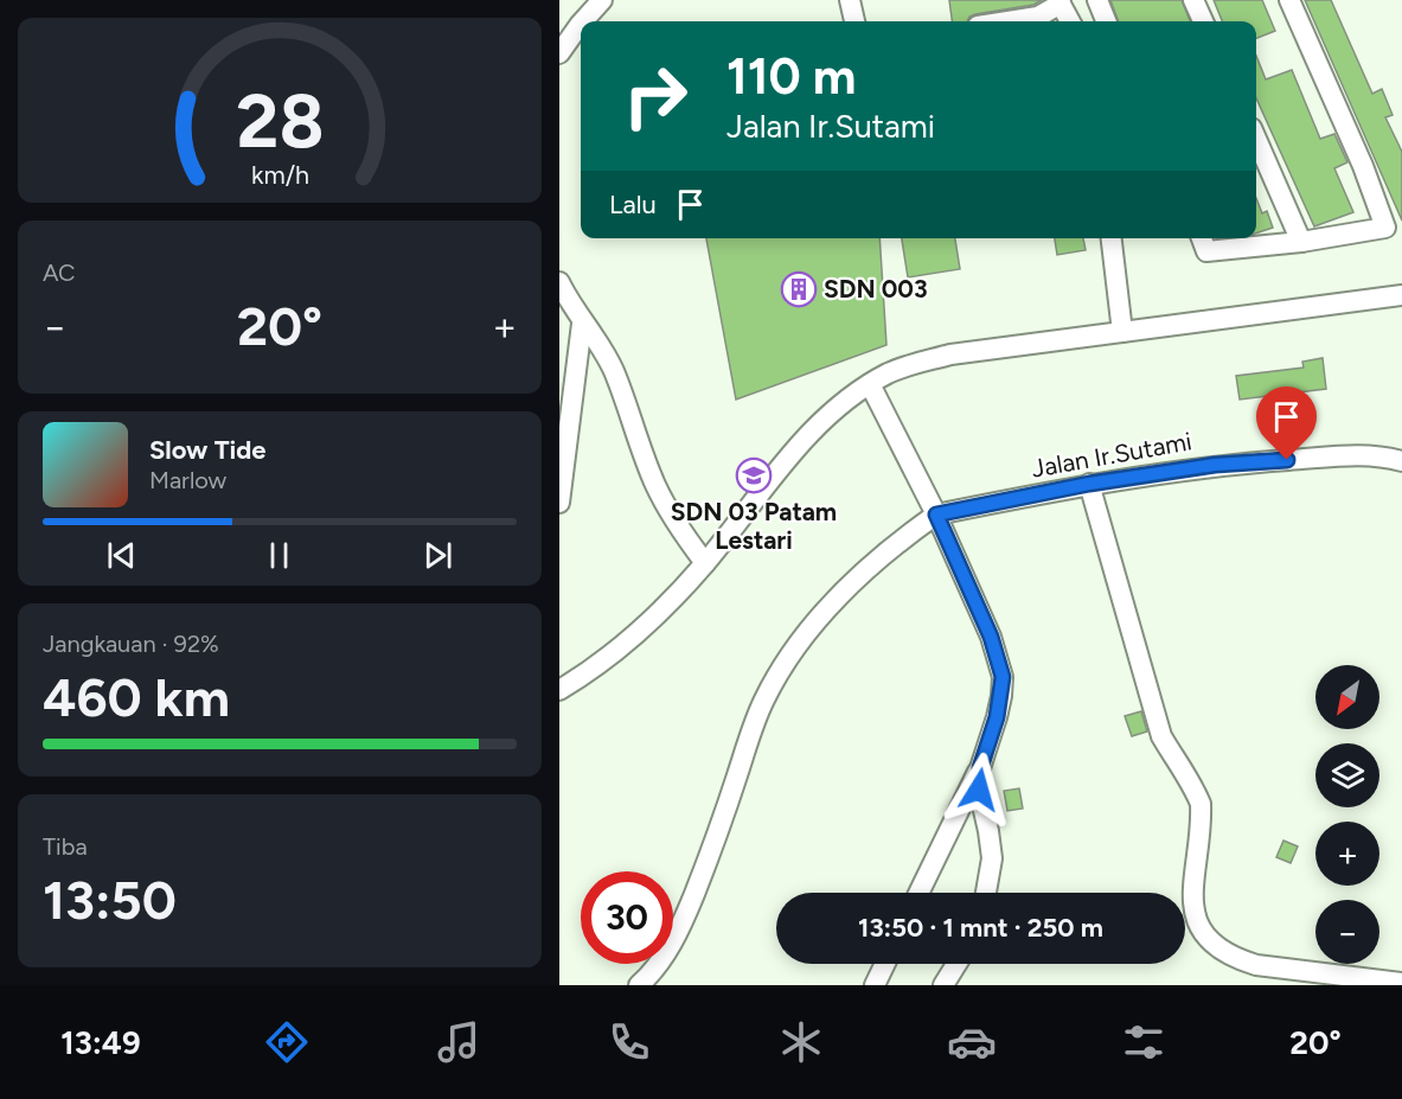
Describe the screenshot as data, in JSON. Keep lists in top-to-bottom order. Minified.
{"streets":{"street":["Jalan Ir.Sutami"]},"places":{"building":["SDN 003"],"school or university":["SDN 03 Patam Lestari"]},"north":"bottom left","page":{"turn":["110 m","Jalan Ir.Sutami"],"then":"Lalu","tile":["AC",["Jangkauan · 92%","460 km"],["Tiba","13:50"]],"heat":["−","20°","+"],"song":["Slow Tide","Marlow"],"map_buttons":["+","−"],"limit":"30","trip":"13:50 · 1 mnt · 250 m","tabs":["13:49","20°"],"gauge":["28","km/h"]}}
